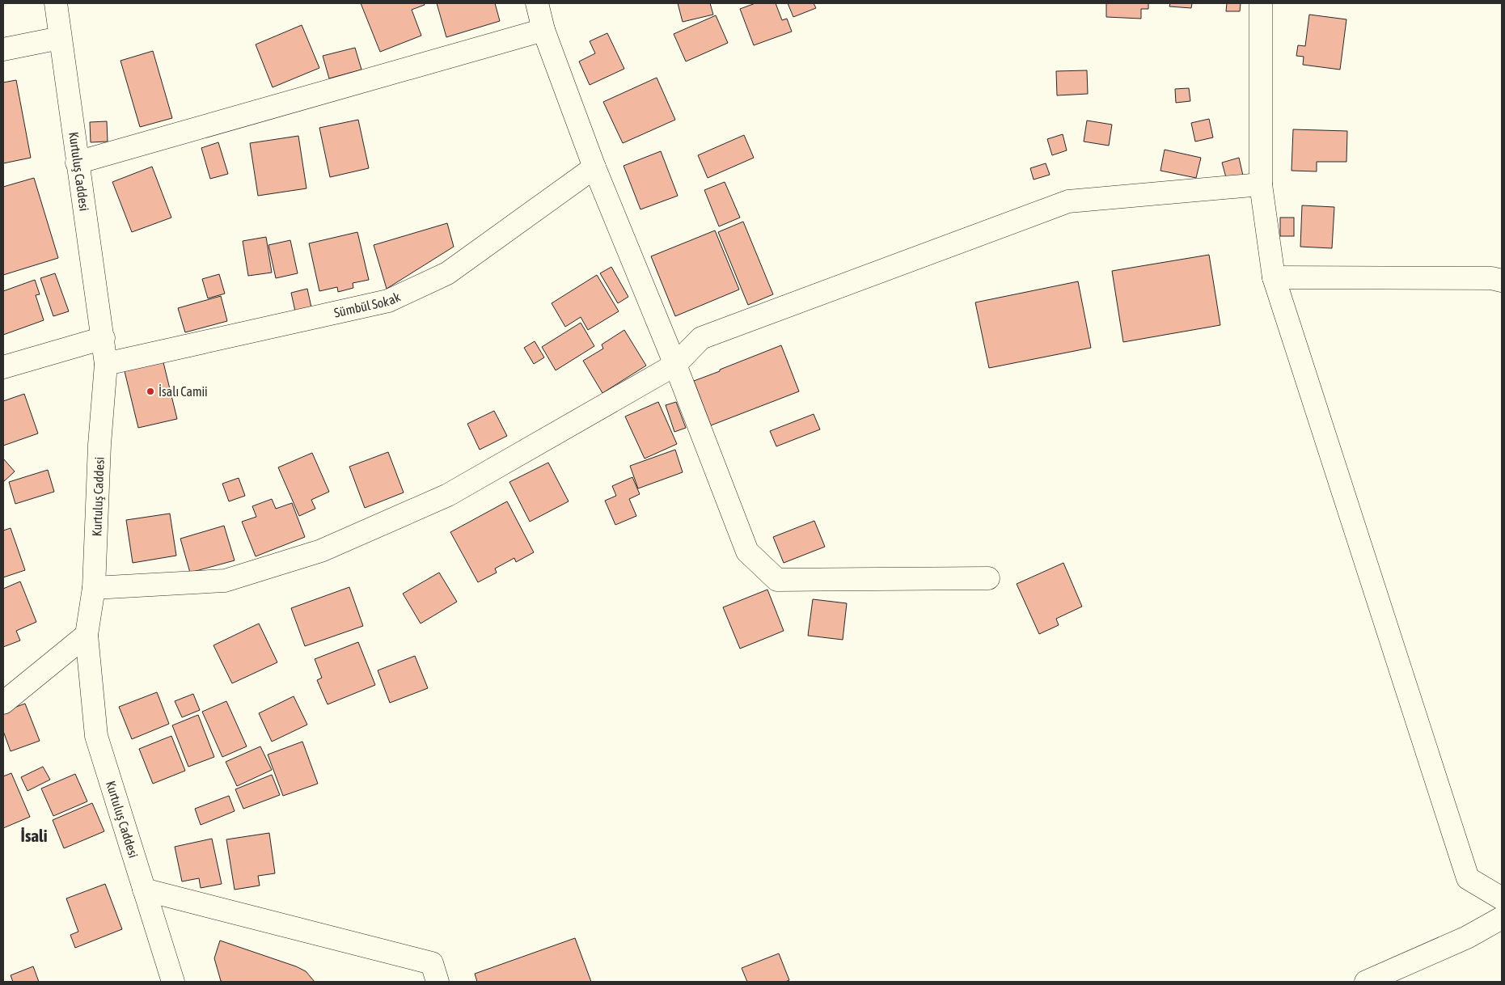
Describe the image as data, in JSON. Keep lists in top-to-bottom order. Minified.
{"streets":{"street":["Kurtuluş Caddesi","Sümbül Sokak"]},"crossings":[["Kurtuluş Caddesi","Sümbül Sokak"]],"districts":["İsali"],"places":["İsalı Camii"]}
